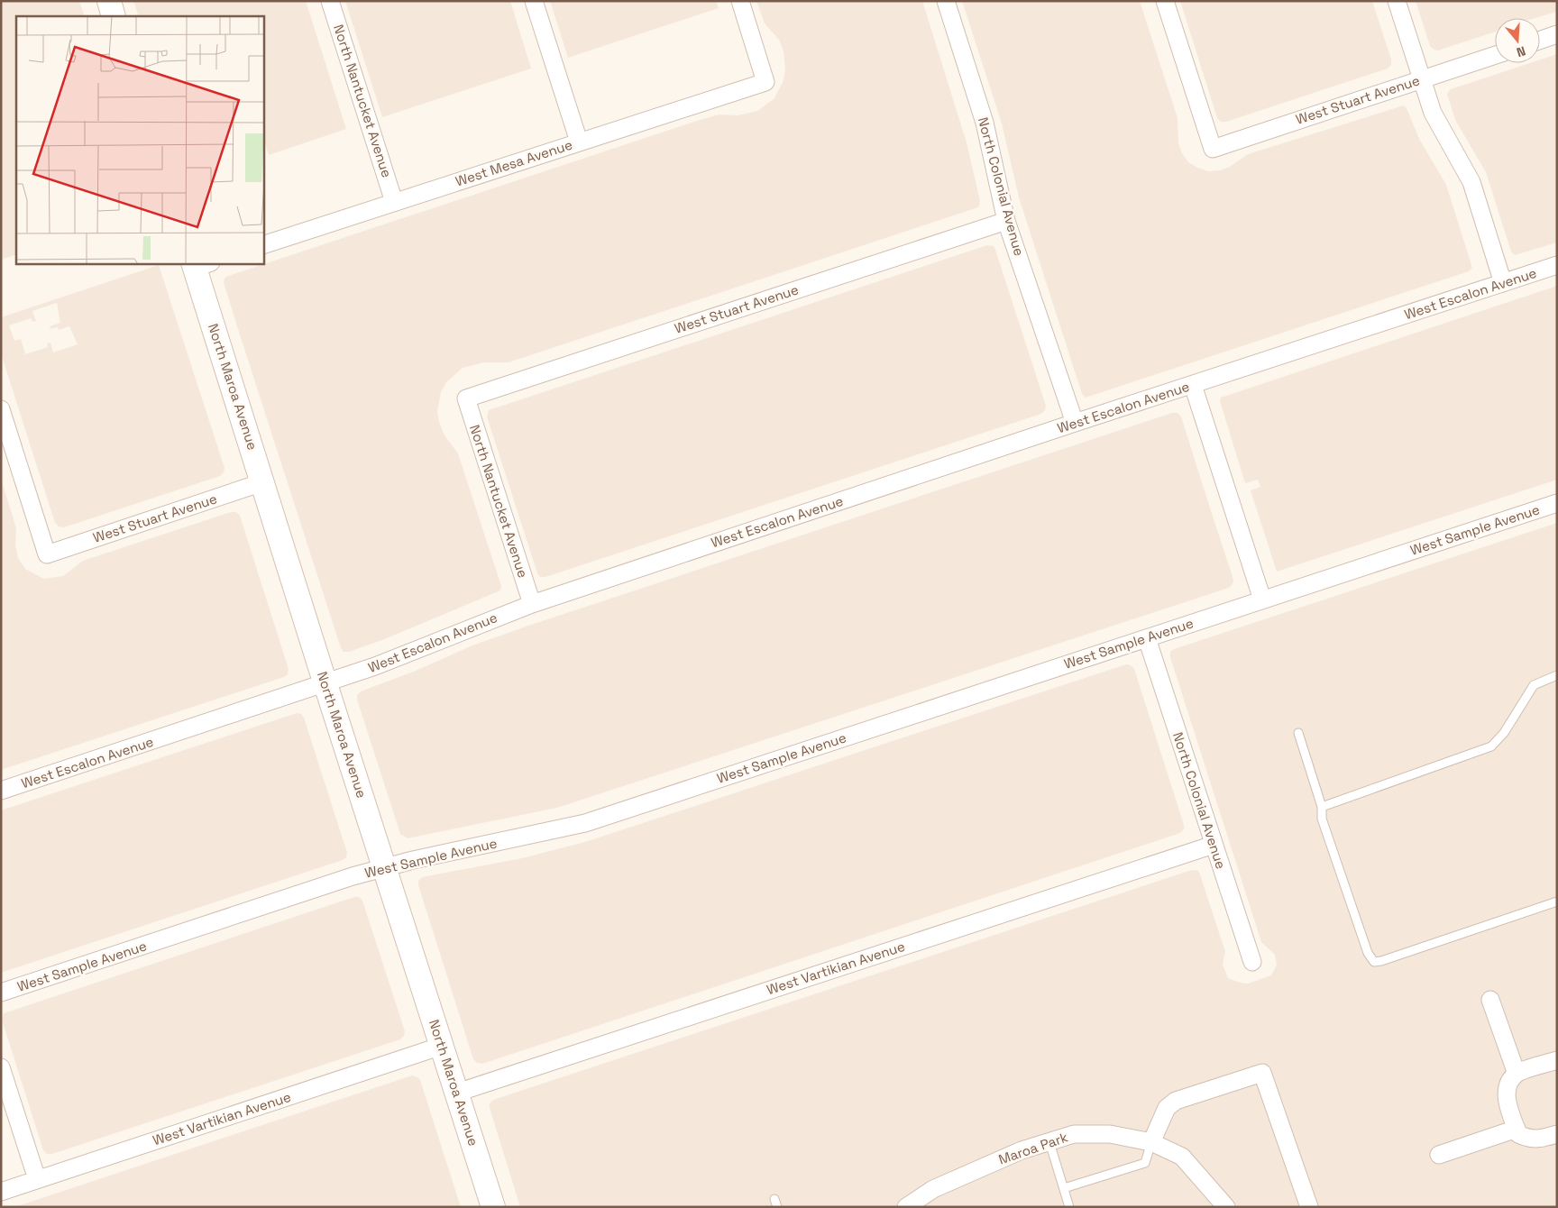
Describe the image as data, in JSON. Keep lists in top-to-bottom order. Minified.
{"streets":{"main road":["North Maroa Avenue"],"street":["West Stuart Avenue","North Nantucket Avenue","West Mesa Avenue","North Colonial Avenue","West Escalon Avenue","West Sample Avenue","West Vartikian Avenue","Maroa Park"]},"crossings":[["West Stuart Avenue","North Nantucket Avenue"],["West Stuart Avenue","North Colonial Avenue"],["West Stuart Avenue","North Maroa Avenue"],["North Nantucket Avenue","West Mesa Avenue"],["North Nantucket Avenue","West Escalon Avenue"],["North Colonial Avenue","West Escalon Avenue"],["North Colonial Avenue","West Sample Avenue"],["North Colonial Avenue","West Vartikian Avenue"],["West Escalon Avenue","North Maroa Avenue"],["North Maroa Avenue","West Sample Avenue"],["North Maroa Avenue","West Vartikian Avenue"]],"north":"bottom"}
